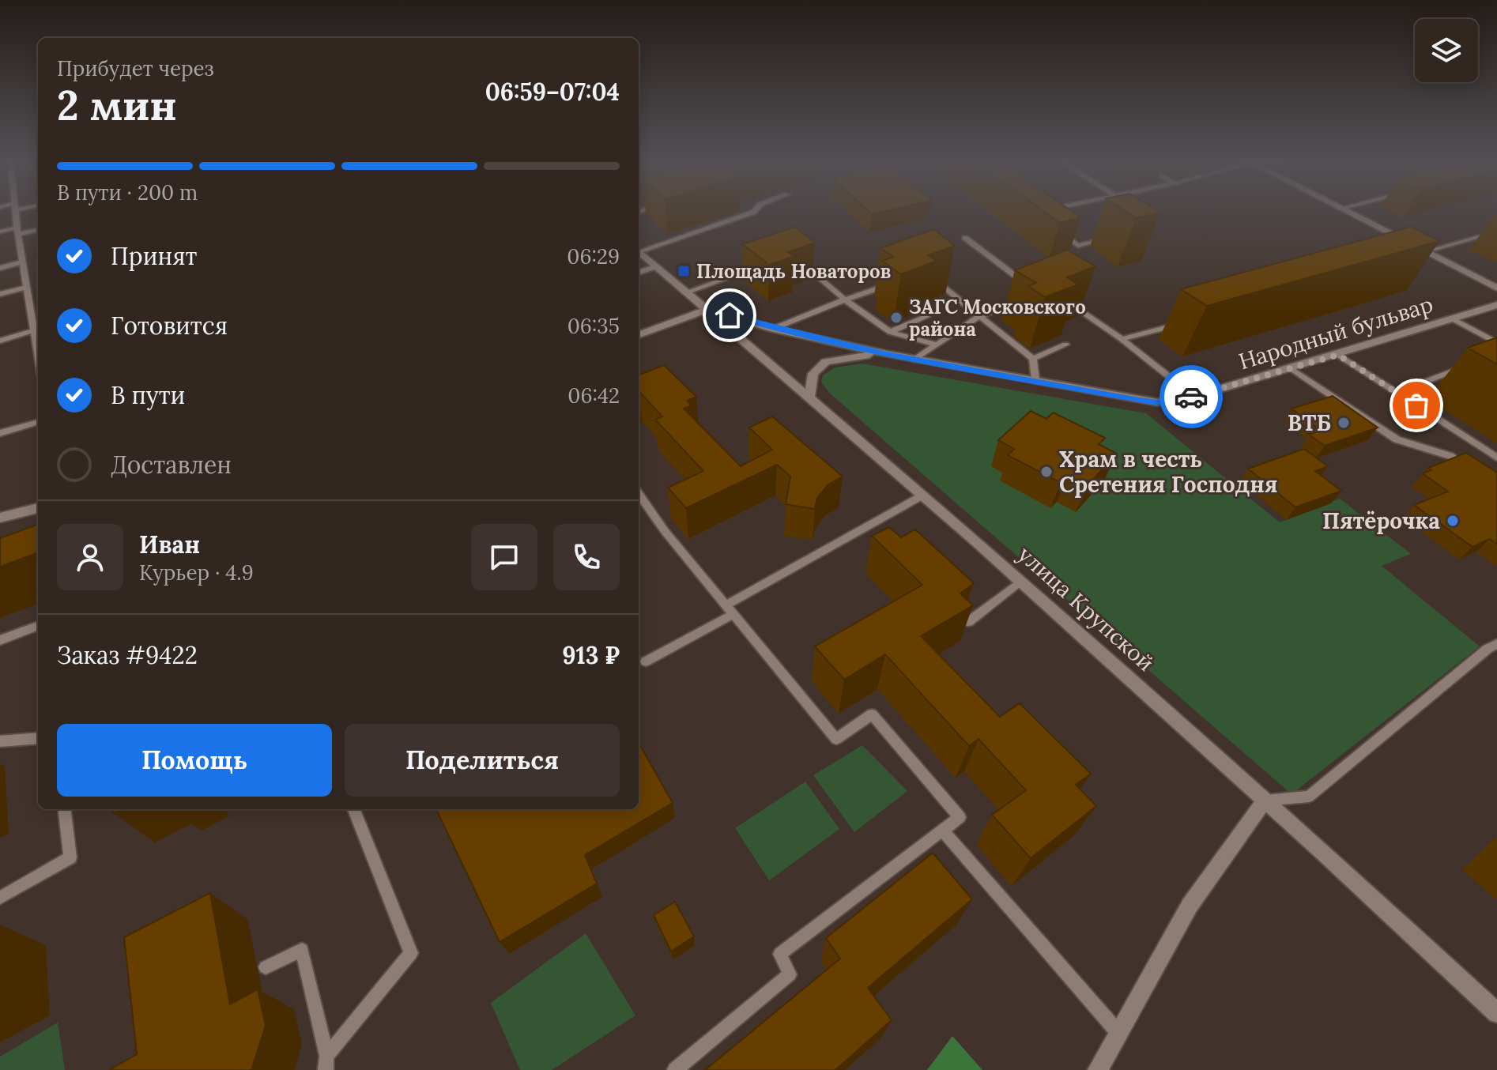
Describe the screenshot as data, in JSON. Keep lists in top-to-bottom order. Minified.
{"streets":{"street":["Народный бульвар","улица Крупской"]},"crossings":[["Народный бульвар","улица Крупской"]],"places":{"transit":["Площадь Новаторов"],"other":["ЗАГС Московского района","ВТБ","Храм в честь Сретения Господня","Пятёрочка"]},"page":{"heading":["2 мин","Прибудет через","06:59–07:04"],"panel":["Иван","Курьер · 4.9","Заказ #9422","913 ₽"],"bar":"В пути · 200 m","list":[["Принят","06:29"],["Готовится","06:35"],["В пути","06:42"],"Доставлен"],"buttons":["Помощь","Поделиться"]}}
